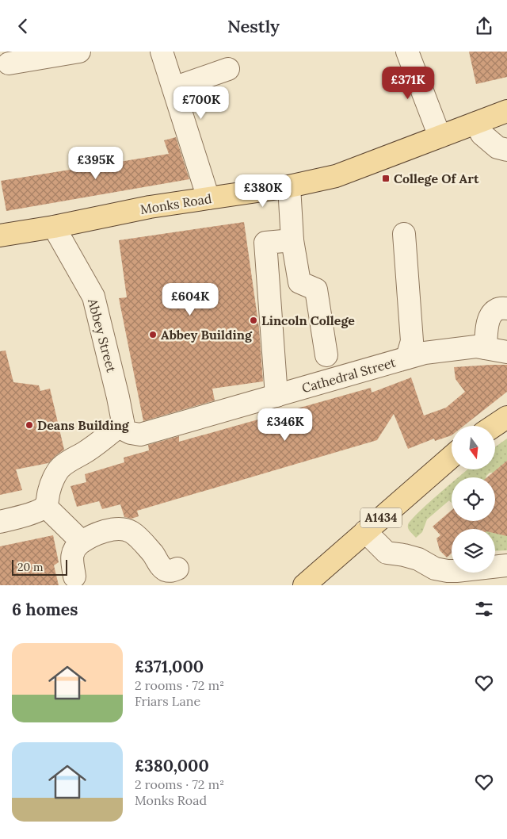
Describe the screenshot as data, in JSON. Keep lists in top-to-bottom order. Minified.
{"streets":{"main road":["Monks Road","A1434"],"street":["Abbey Street","Cathedral Street"]},"crossings":[["Monks Road","Abbey Street"],["Abbey Street","Cathedral Street"]],"places":{"transit":["College Of Art"],"other":["Lincoln College","Abbey Building","Deans Building"]},"scale_bar":"20 m","north":"bottom","page":{"header":"Nestly","price":["£371K","£700K","£395K","£380K","£604K","£346K"],"scale":"20 m","heading":"6 homes","list":[{"name":"£371,000","note":"2 rooms · 72 m² · Friars Lane"},{"name":"£380,000","note":"2 rooms · 72 m² · Monks Road"}]}}
